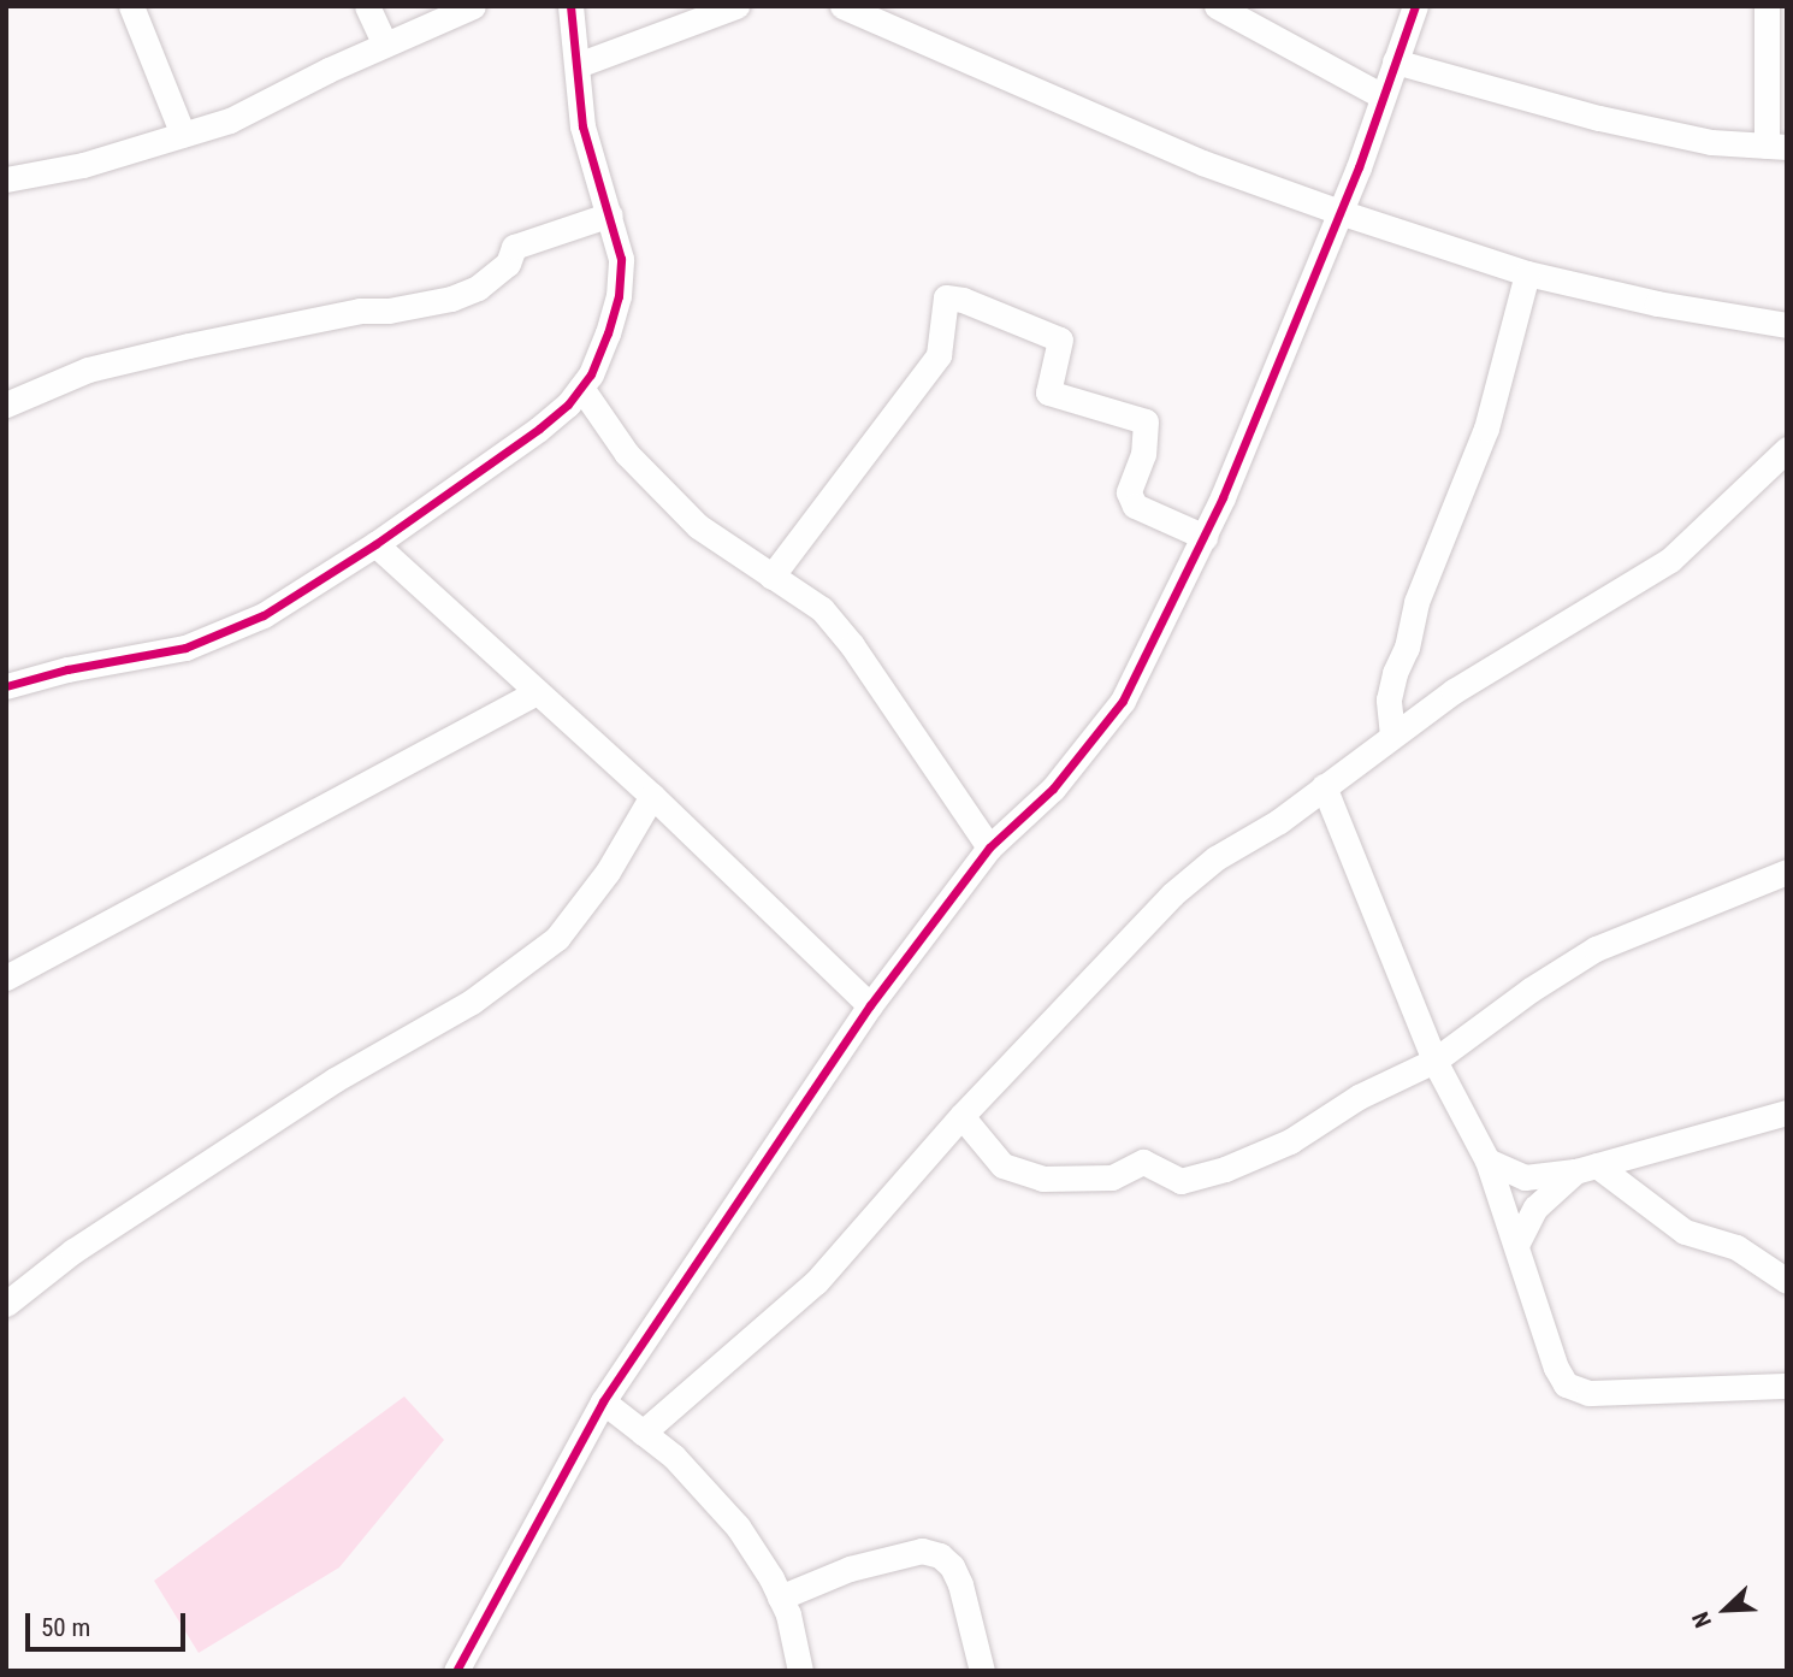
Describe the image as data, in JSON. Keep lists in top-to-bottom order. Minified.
{"scale_bar":"50 m","north":"bottom left"}
